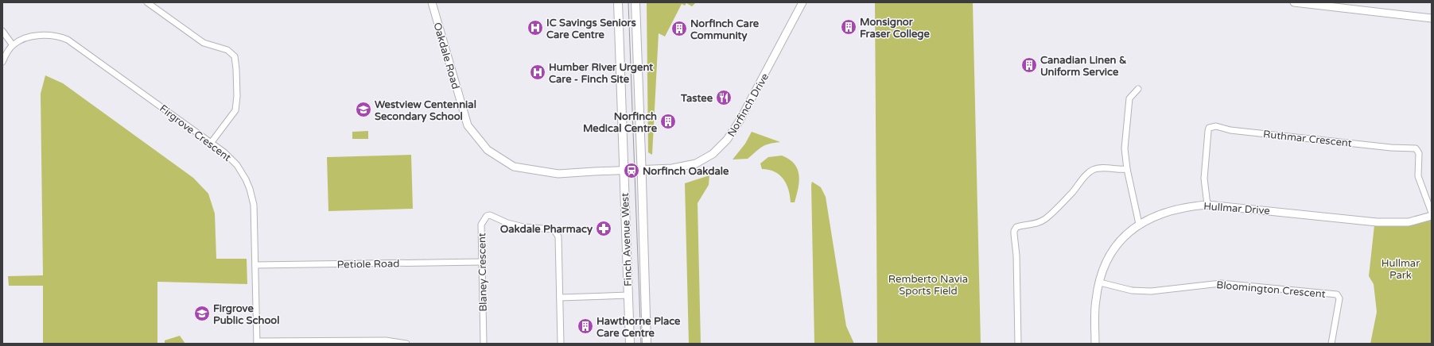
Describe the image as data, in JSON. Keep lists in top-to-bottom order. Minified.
{"streets":{"main road":["Finch Avenue West"],"street":["Oakdale Road","Norfinch Drive","Firgrove Crescent","Ruthmar Crescent","Hullmar Drive","Petiole Road","Blaney Crescent","Bloomington Crescent"]},"crossings":[["Oakdale Road","Norfinch Drive"],["Oakdale Road","Finch Avenue West"],["Norfinch Drive","Finch Avenue West"],["Firgrove Crescent","Petiole Road"],["Ruthmar Crescent","Hullmar Drive"],["Hullmar Drive","Bloomington Crescent"],["Petiole Road","Blaney Crescent"]],"parks":["Hullmar Park","Remberto Navia Sports Field"],"places":{"building":["Monsignor Fraser College","Norfinch Care Community","Canadian Linen & Uniform Service","Norfinch Medical Centre","Hawthorne Place Care Centre"],"hospital":["IC Savings Seniors Care Centre","Humber River Urgent Care - Finch Site"],"restaurant":["Tastee"],"school or university":["Westview Centennial Secondary School","Firgrove Public School"],"station":["Norfinch Oakdale"],"pharmacy":["Oakdale Pharmacy"]}}
